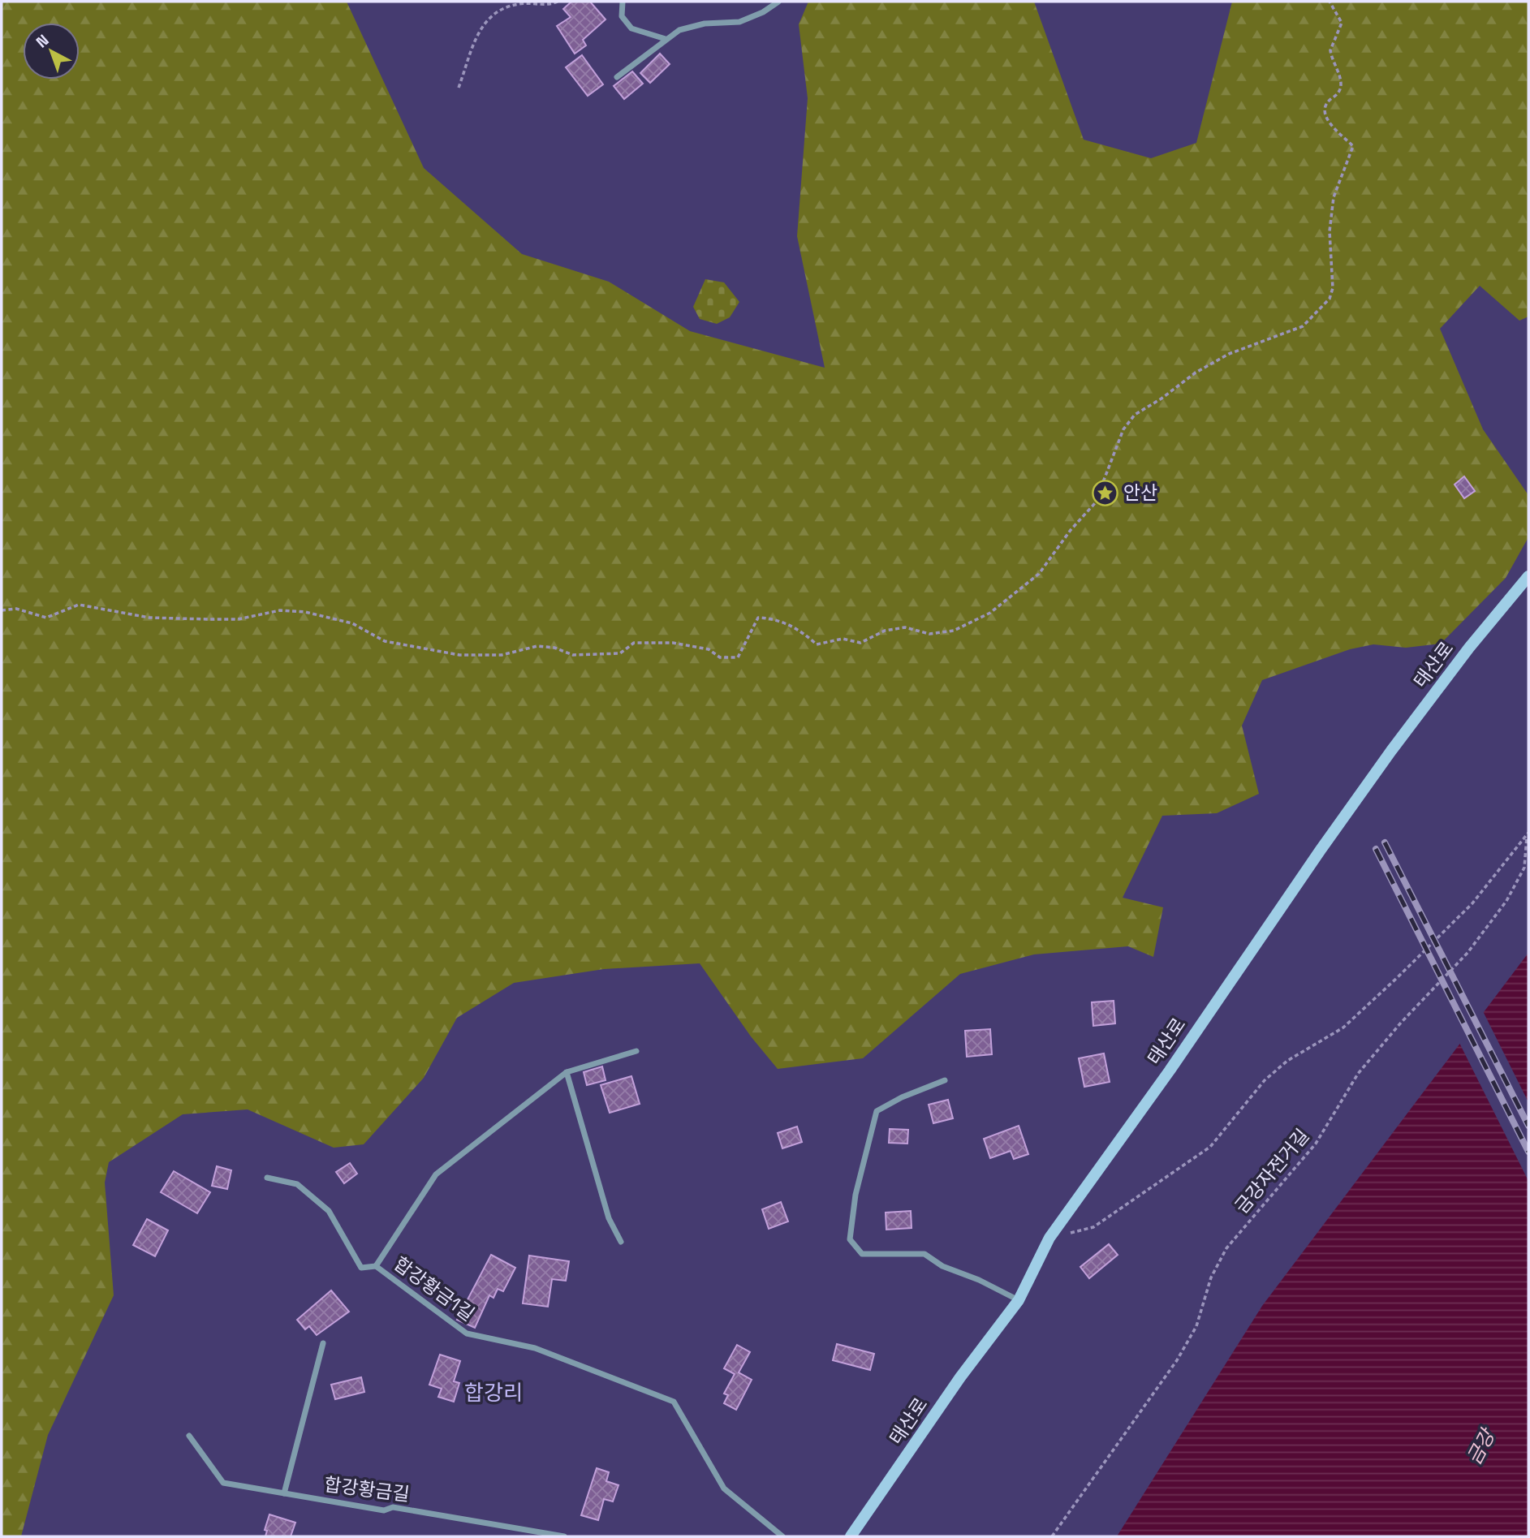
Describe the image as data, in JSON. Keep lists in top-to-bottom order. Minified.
{"streets":{"street":["태산로","합강황금1길","합강황금길"],"path":["금강자전거길"]},"crossings":[["태산로","금강자전거길"]],"districts":["합강리"],"water":["금강"],"places":{"place":["안산"]},"north":"top left"}
